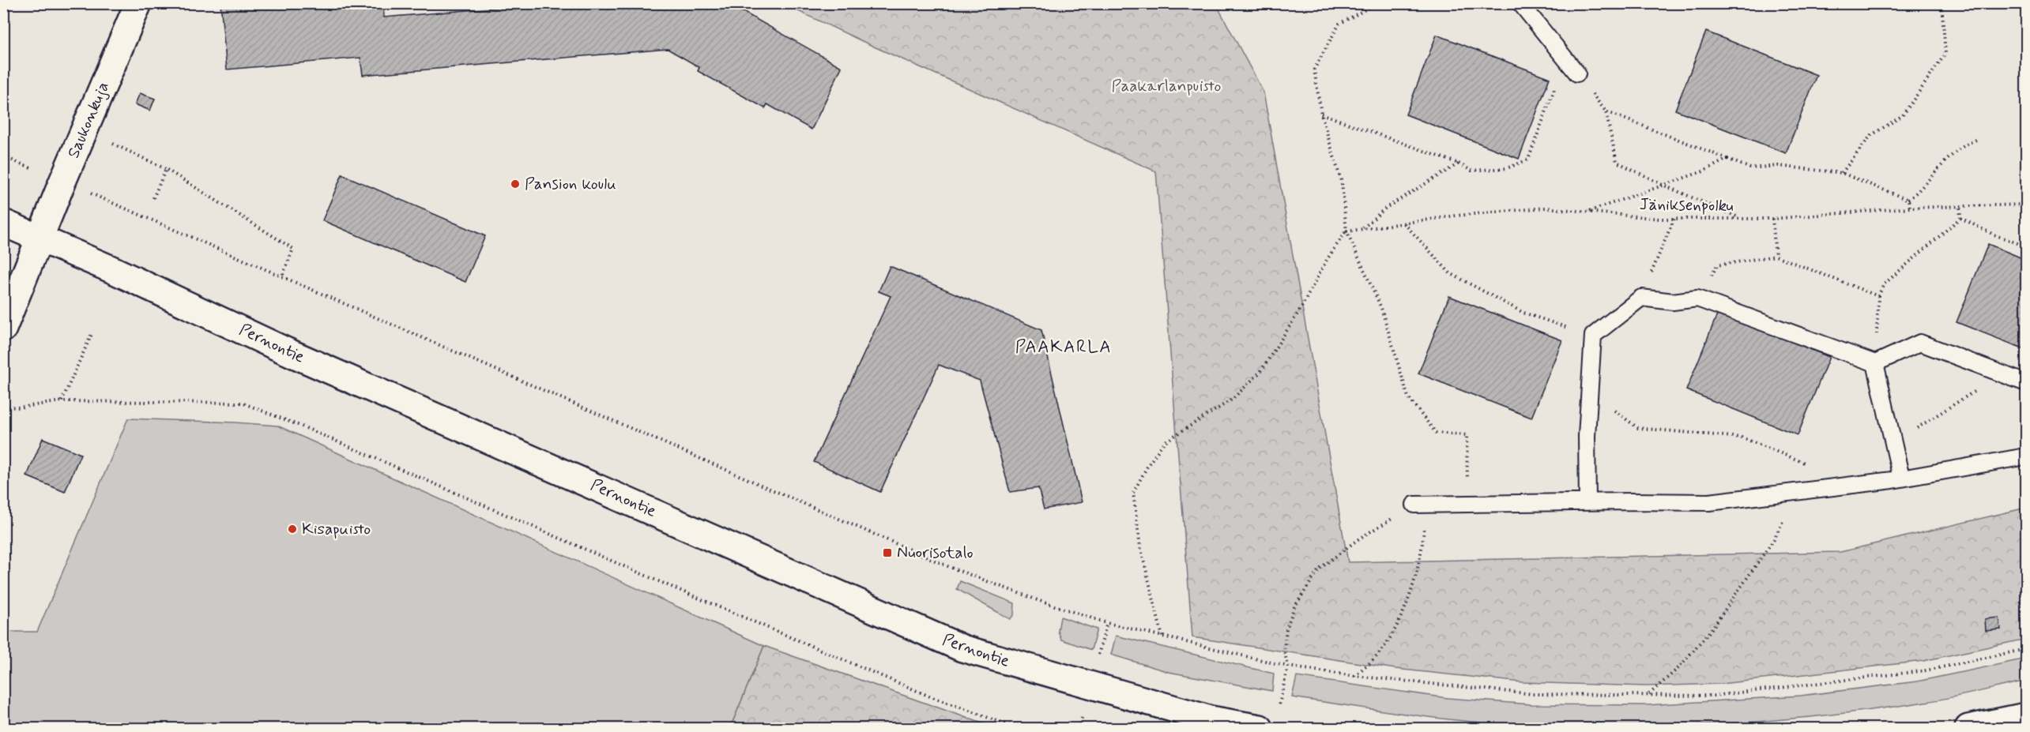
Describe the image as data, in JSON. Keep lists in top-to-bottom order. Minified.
{"streets":{"street":["Saukonkuja","Pernontie"],"path":["Jäniksenpolku"]},"crossings":[["Saukonkuja","Pernontie"]],"districts":["PAAKARLA"],"parks":["Paakarlanpuisto"],"places":{"other":["Pansion koulu","Kisapuisto"],"transit":["Nuorisotalo"]}}
